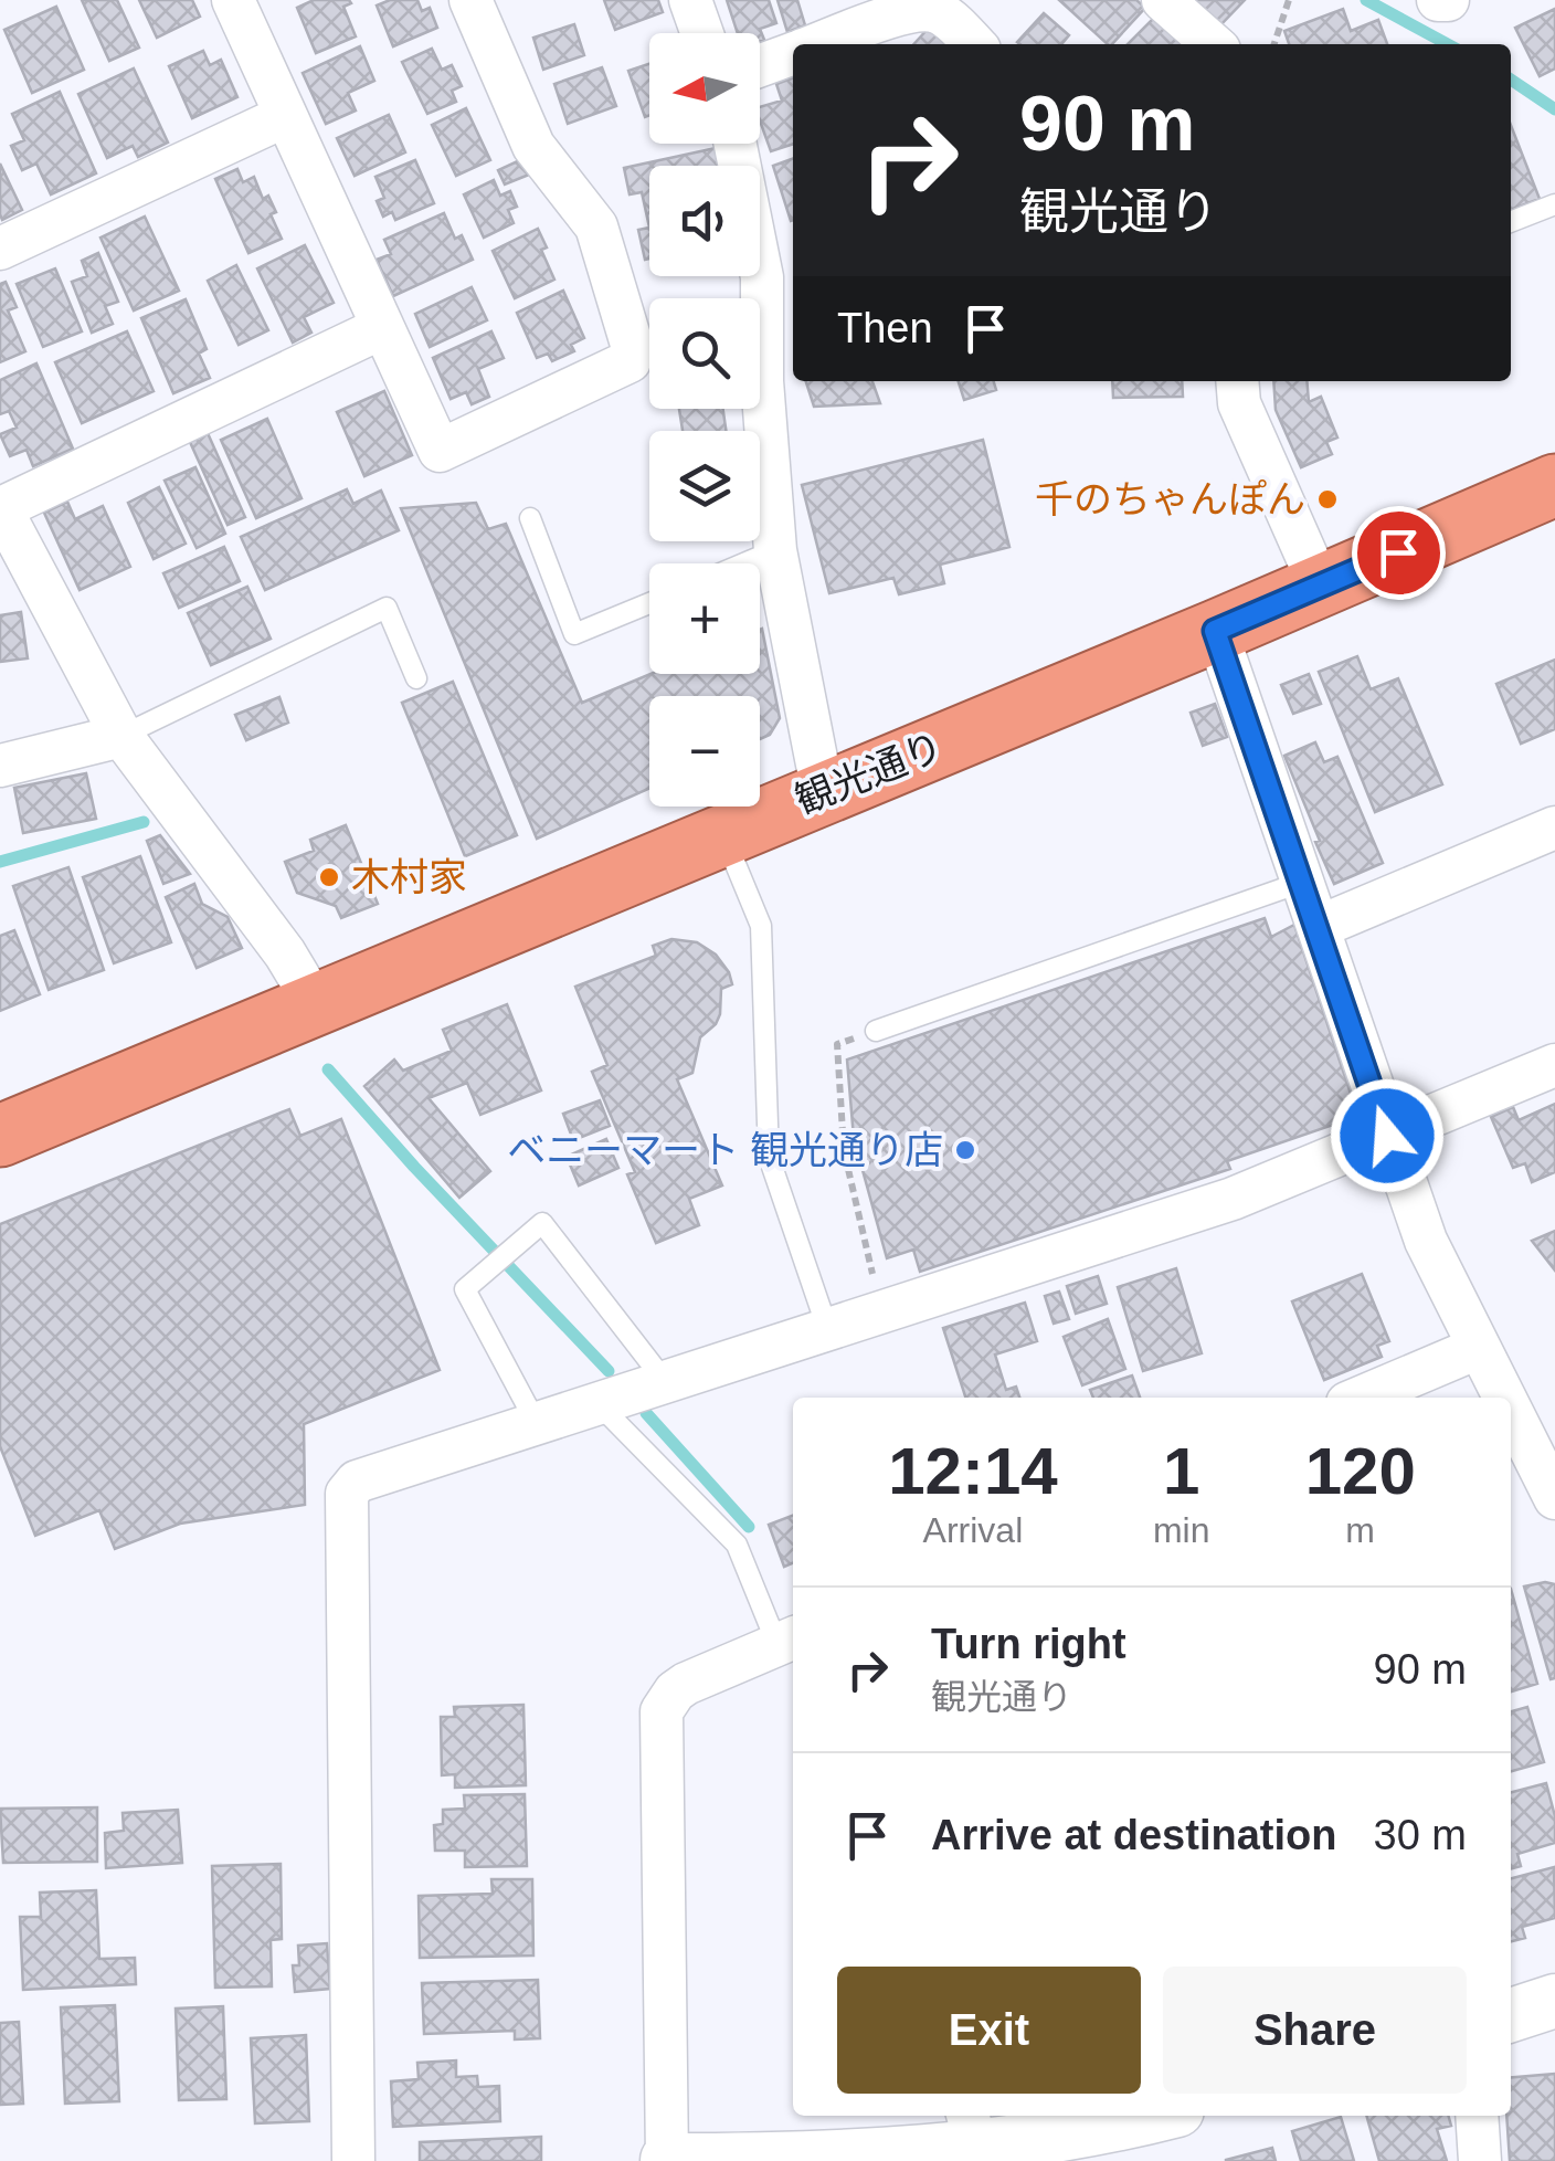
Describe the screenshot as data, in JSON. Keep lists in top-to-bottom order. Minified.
{"streets":{"highway":["観光通り"]},"places":["千のちゃんぽん","木村家","ベニーマート 観光通り店"],"north":"left","page":{"map_buttons":["+","−"],"turn":["90 m","観光通り"],"then":"Then","eta":["12:14","Arrival","1","min","120","m"],"list":[{"name":"Turn right","note":"観光通り","value":"90 m"},{"name":"Arrive at destination","value":"30 m"}],"buttons":["Exit","Share"]}}
